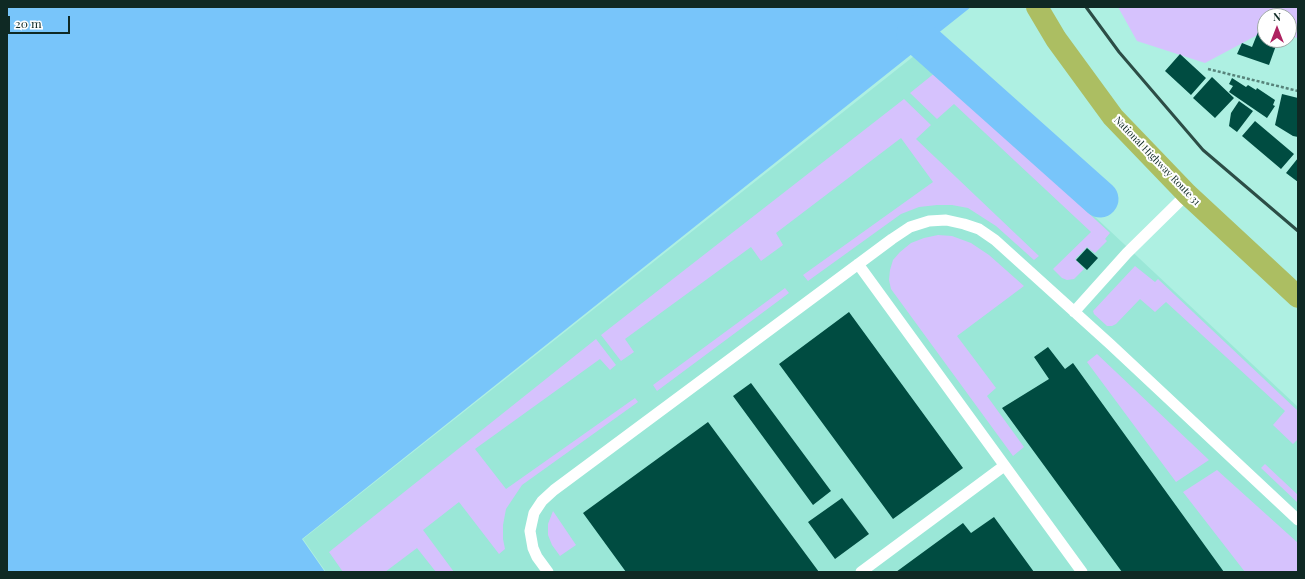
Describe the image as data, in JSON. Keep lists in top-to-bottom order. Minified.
{"streets":{"highway":["National Highway Route 31"]},"scale_bar":"20 m","north":"top"}
